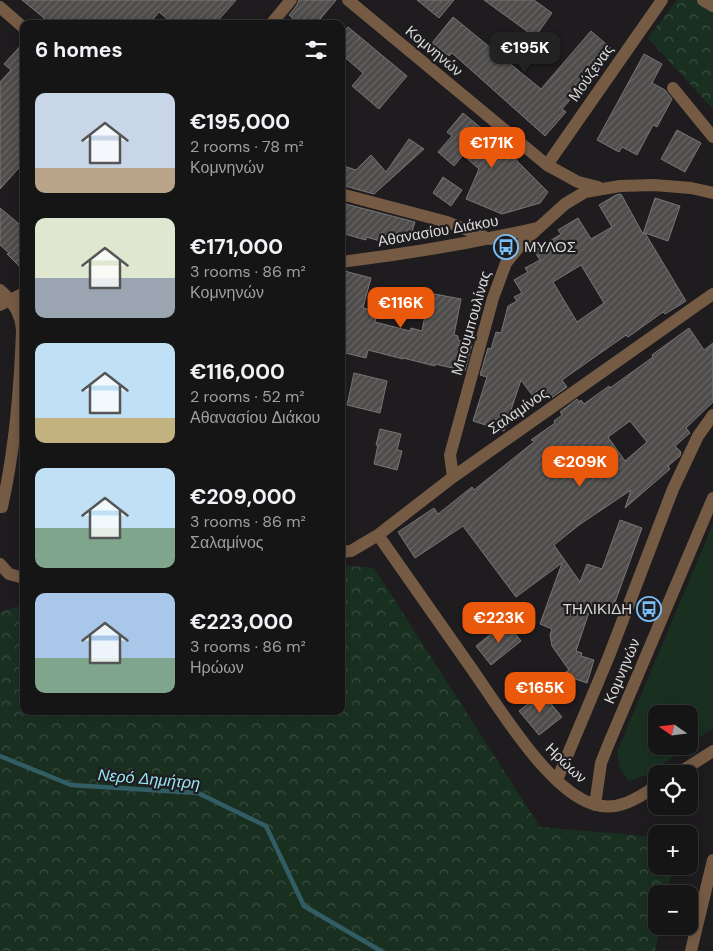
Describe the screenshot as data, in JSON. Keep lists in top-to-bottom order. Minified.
{"streets":{"street":["Κομνηνών","Μούζενας","Αθανασίου Διάκου","Μπουμπουλίνας","Σαλαμίνος","Ηρώων"]},"crossings":[["Κομνηνών","Μούζενας"],["Κομνηνών","Μπουμπουλίνας"],["Κομνηνών","Ηρώων"],["Αθανασίου Διάκου","Μπουμπουλίνας"],["Μπουμπουλίνας","Σαλαμίνος"],["Σαλαμίνος","Ηρώων"]],"water":["Νερό Δημήτρη"],"places":{"bus stop":["ΜΥΛΟΣ","ΤΗΛΙΚΙΔΗ"]},"north":"left","page":{"heading":"6 homes","price":["€195K","€171K","€116K","€209K","€223K","€165K"],"list":[{"name":"€195,000","note":"2 rooms · 78 m² · Κομνηνών"},{"name":"€171,000","note":"3 rooms · 86 m² · Κομνηνών"},{"name":"€116,000","note":"2 rooms · 52 m² · Αθανασίου Διάκου"},{"name":"€209,000","note":"3 rooms · 86 m² · Σαλαμίνος"},{"name":"€223,000","note":"3 rooms · 86 m² · Ηρώων"}],"map_buttons":["+","−"]}}
